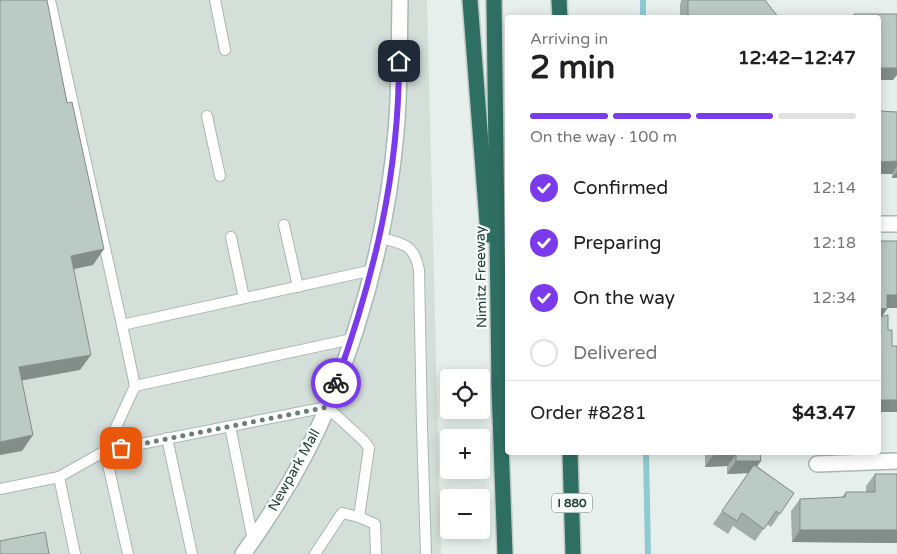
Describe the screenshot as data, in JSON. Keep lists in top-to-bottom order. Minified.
{"streets":{"highway":["Nimitz Freeway","I 880"],"street":["Newpark Mall"]},"page":{"heading":["2 min","Arriving in","12:42–12:47"],"panel":["Order #8281","$43.47"],"bar":"On the way · 100 m","list":[["Confirmed","12:14"],["Preparing","12:18"],["On the way","12:34"],"Delivered"],"map_buttons":["+","−"]}}
